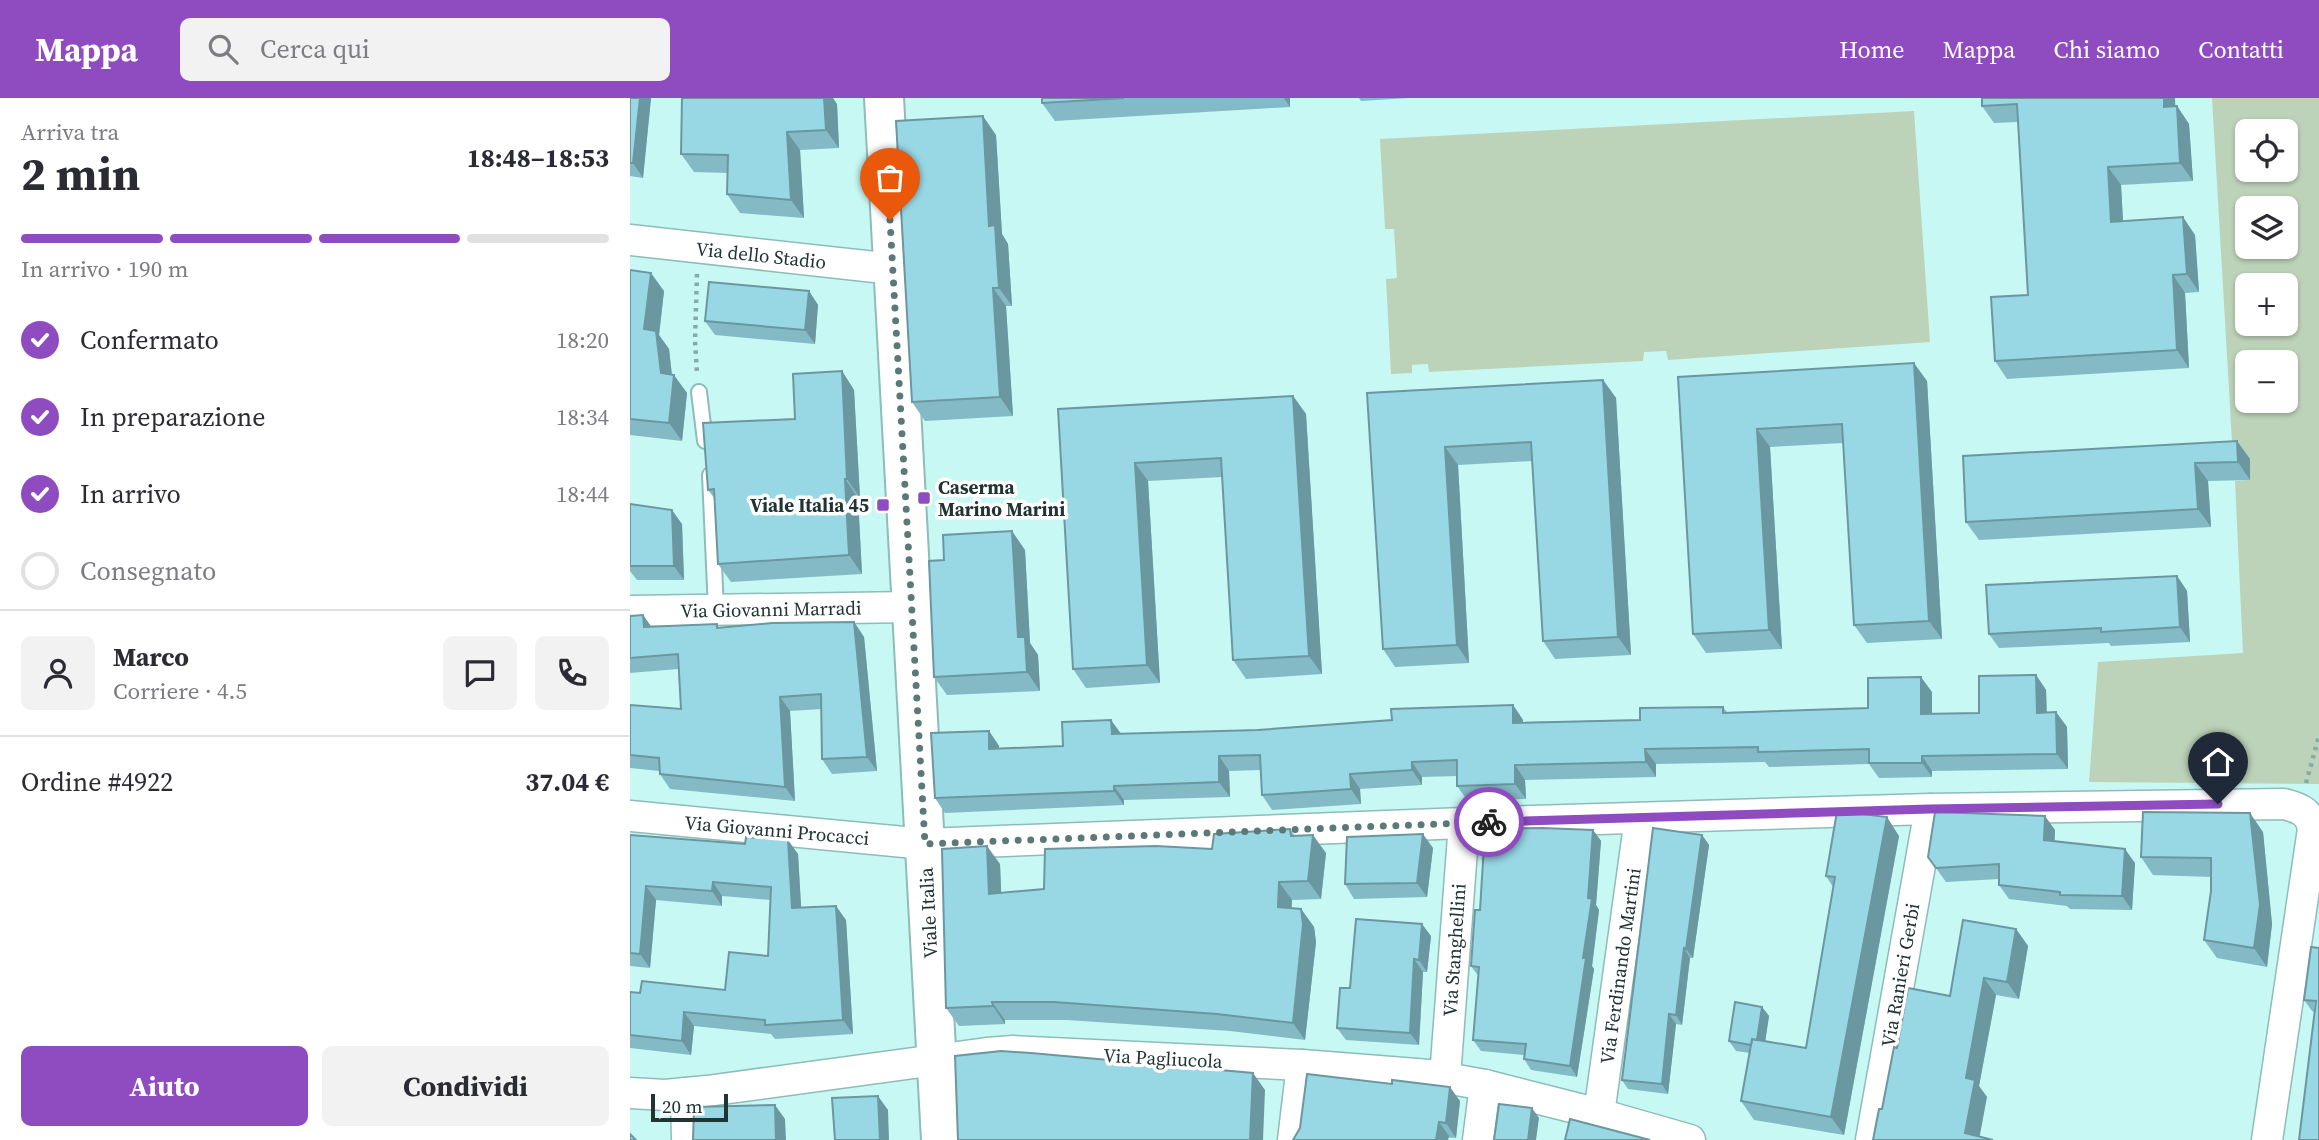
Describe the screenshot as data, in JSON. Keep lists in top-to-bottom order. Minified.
{"streets":{"street":["Via dello Stadio","Via Giovanni Marradi","Via Giovanni Procacci","Viale Italia","Via Stanghellini","Via Ferdinando Martini","Via Ranieri Gerbi","Via Pagliucola"]},"crossings":[["Via dello Stadio","Viale Italia"],["Via Giovanni Marradi","Viale Italia"],["Via Giovanni Procacci","Viale Italia"],["Via Giovanni Procacci","Via Stanghellini"],["Via Giovanni Procacci","Via Ferdinando Martini"],["Via Giovanni Procacci","Via Ranieri Gerbi"],["Viale Italia","Via Pagliucola"],["Via Stanghellini","Via Pagliucola"],["Via Ferdinando Martini","Via Pagliucola"]],"places":{"transit":["Caserma Marino Marini","Viale Italia 45"]},"scale_bar":"20 m","page":{"header":"Mappa","search":"Cerca qui","nav":["Home","Mappa","Chi siamo","Contatti"],"heading":["2 min","Arriva tra","18:48–18:53"],"panel":["Marco","Corriere · 4.5","Ordine #4922","37.04 €"],"map_buttons":["+","−"],"bar":"In arrivo · 190 m","list":[["Confermato","18:20"],["In preparazione","18:34"],["In arrivo","18:44"],"Consegnato"],"buttons":["Aiuto","Condividi"],"scale":"20 m"}}
